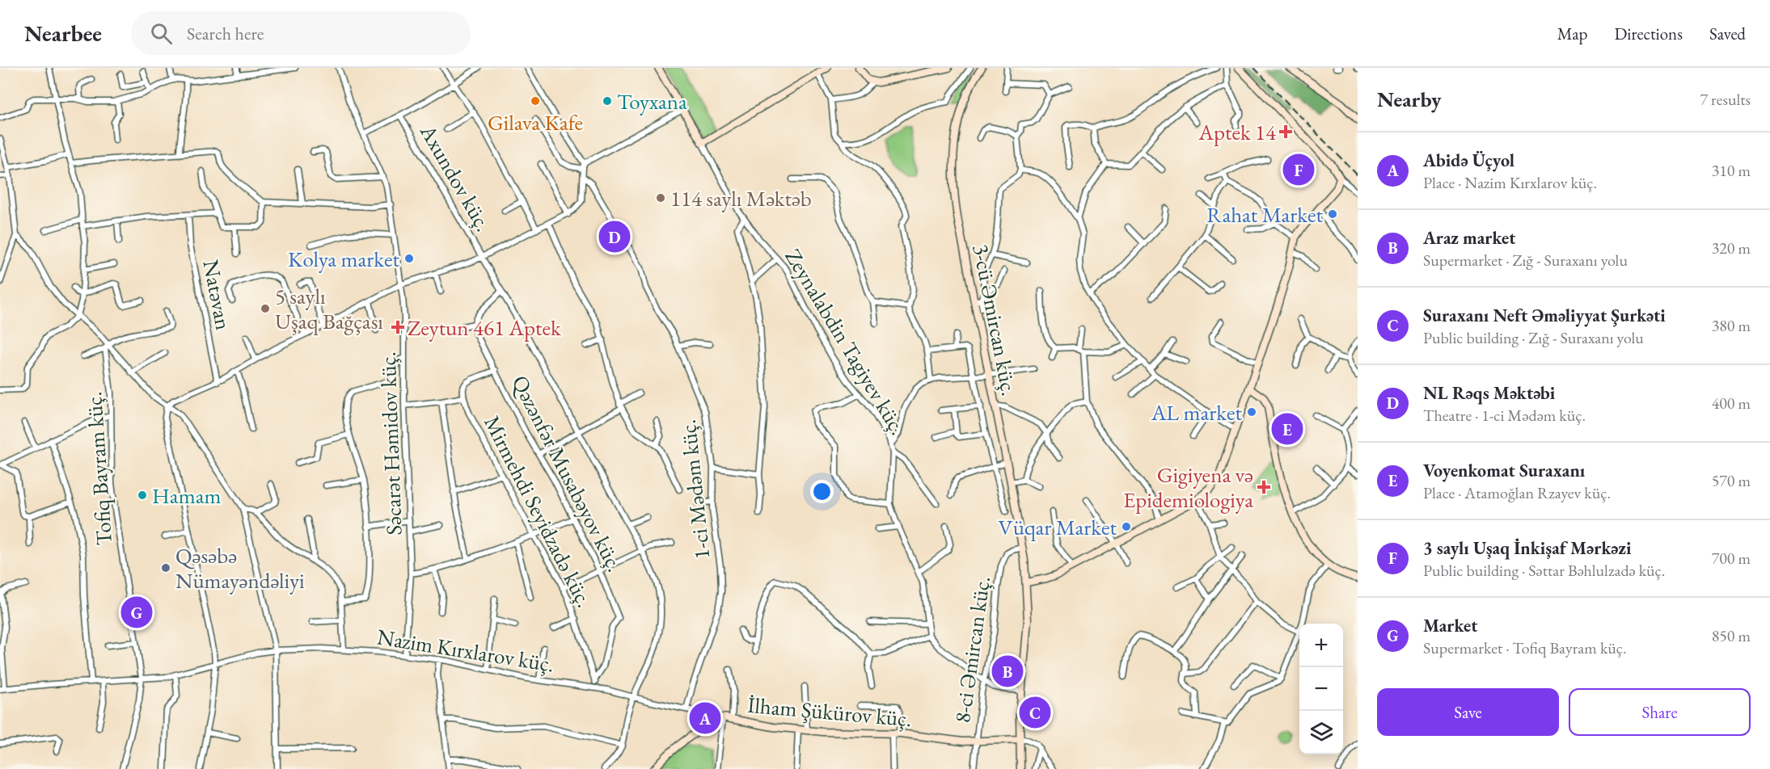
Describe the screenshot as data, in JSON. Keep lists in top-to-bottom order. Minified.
{"streets":{"main road":["3-cü Əmircan küç.","İlham Şükürov küç."],"street":["Axundov küç.","Natəvan","Zeynalabdin Tagiyev küç.","Səcarət Həmidov küç.","Tofiq Bayram küç.","Qəzənfər Musabəyov küç.","1-ci Mədəm küç.","Mirmehdi Seyidzadə küç.","8-ci Əmircan küç.","Nazim Kırxlarov küç."]},"crossings":[["Axundov küç.","Nazim Kırxlarov küç."],["3-cü Əmircan küç.","8-ci Əmircan küç."],["3-cü Əmircan küç.","İlham Şükürov küç."],["Səcarət Həmidov küç.","Nazim Kırxlarov küç."],["Tofiq Bayram küç.","Nazim Kırxlarov küç."],["Qəzənfər Musabəyov küç.","Mirmehdi Seyidzadə küç."],["1-ci Mədəm küç.","Nazim Kırxlarov küç."],["Mirmehdi Seyidzadə küç.","Nazim Kırxlarov küç."],["8-ci Əmircan küç.","İlham Şükürov küç."],["Nazim Kırxlarov küç.","İlham Şükürov küç."]],"places":{"other":["Gilava Kafe","Toyxana","114 saylı Məktəb","Rahat Market","Kolya market","5 saylı Uşaq Bağçası","AL market","Hamam","Vüqar Market","Qəsəbə Nümayəndəliyi"],"health":["Aptek 14","Zeytun 461 Aptek","Gigiyena və Epidemiologiya"]},"page":{"header":"Nearbee","search":"Search here","nav":["Map","Directions","Saved"],"heading":["Nearby","7 results"],"list":[{"mark":"A","name":"Abidə Üçyol","note":"Place · Nazim Kırxlarov küç.","value":"310 m"},{"mark":"B","name":"Araz market","note":"Supermarket · Zığ - Suraxanı yolu","value":"320 m"},{"mark":"C","name":"Suraxanı Neft Əməliyyat Şurkəti","note":"Public building · Zığ - Suraxanı yolu","value":"380 m"},{"mark":"D","name":"NL Rəqs Məktəbi","note":"Theatre · 1-ci Mədəm küç.","value":"400 m"},{"mark":"E","name":"Voyenkomat Suraxanı","note":"Place · Atamoğlan Rzayev küç.","value":"570 m"},{"mark":"F","name":"3 saylı Uşaq İnkişaf Mərkəzi","note":"Public building · Səttar Bəhlulzadə küç.","value":"700 m"},{"mark":"G","name":"Market","note":"Supermarket · Tofiq Bayram küç.","value":"850 m"}],"pins":["F","D","E","G","B","C","A"],"map_buttons":["+","−"],"buttons":["Save","Share"]}}
